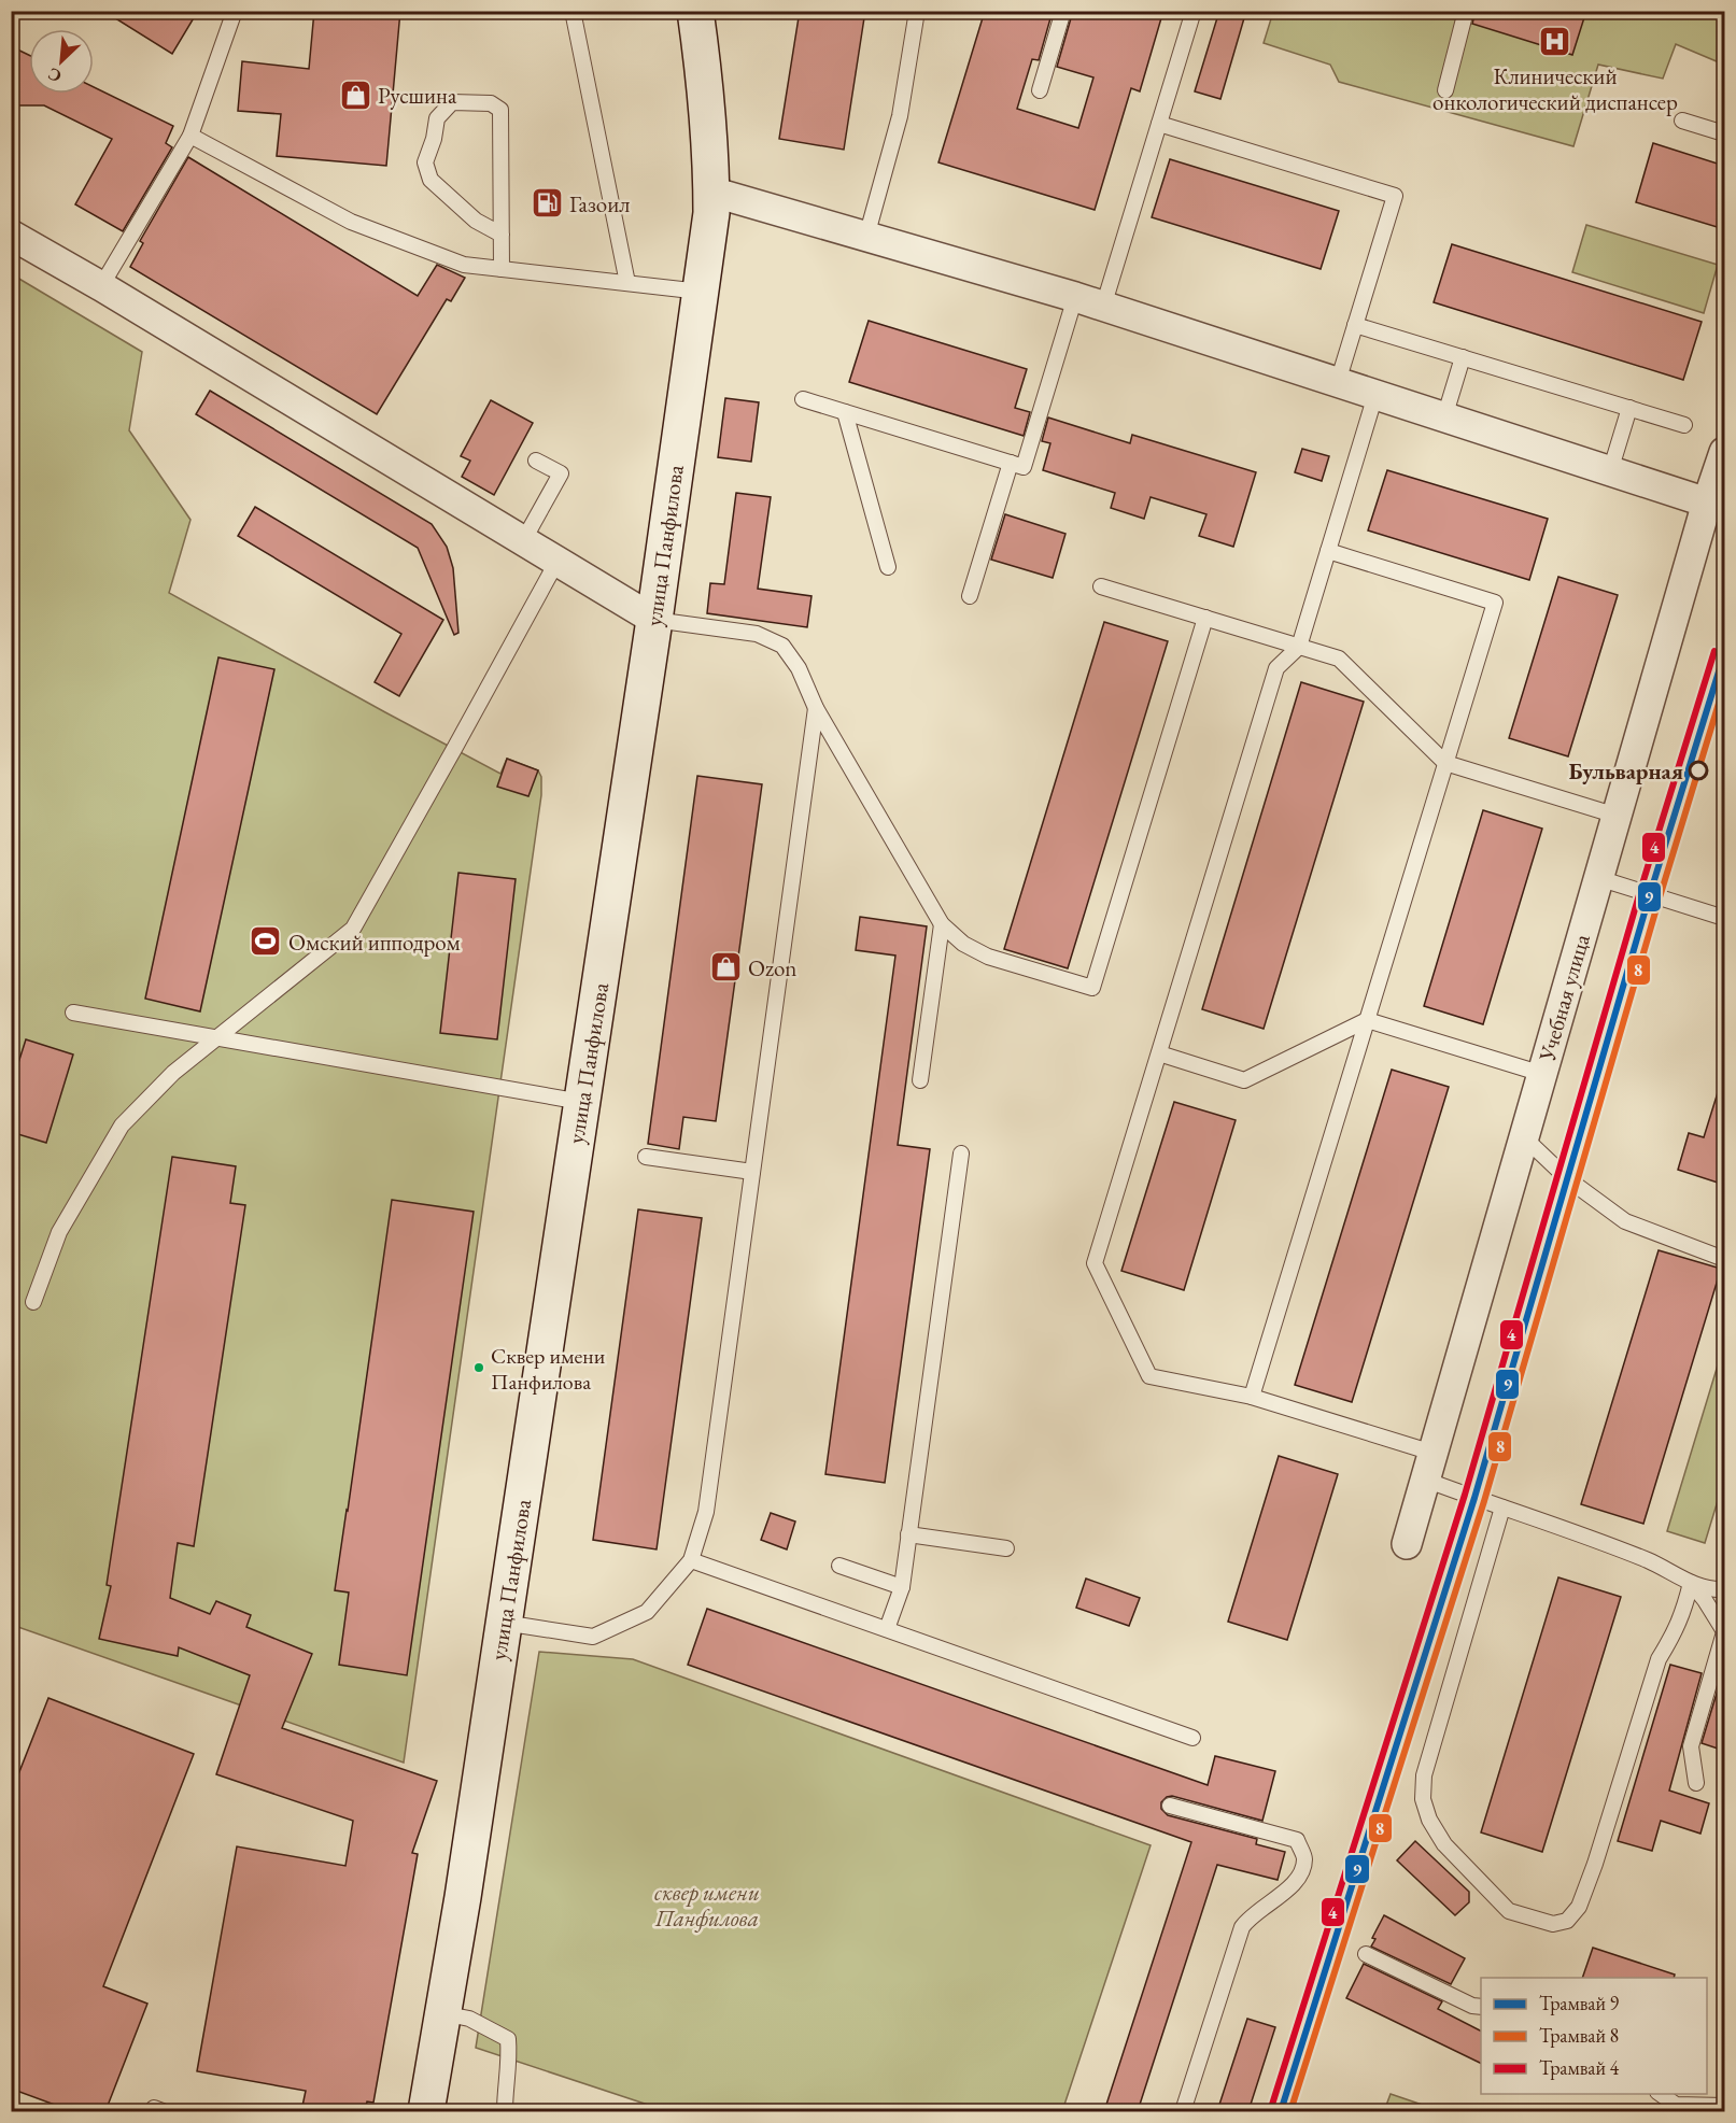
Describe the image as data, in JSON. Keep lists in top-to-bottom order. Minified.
{"streets":{"main road":["улица Панфилова"],"street":["Учебная улица"]},"parks":["сквер имени Панфилова"],"places":{"hospital":["Клинический онкологический диспансер"],"shop":["Русшина","Ozon"],"fuel station":["Газоил"],"other":["Бульварная","Сквер имени Панфилова"],"sports":["Омский ипподром"]},"lines":["tram line 4","tram line 9","tram line 8"],"legend":["Трамвай 9","Трамвай 8","Трамвай 4"],"north":"bottom left"}
